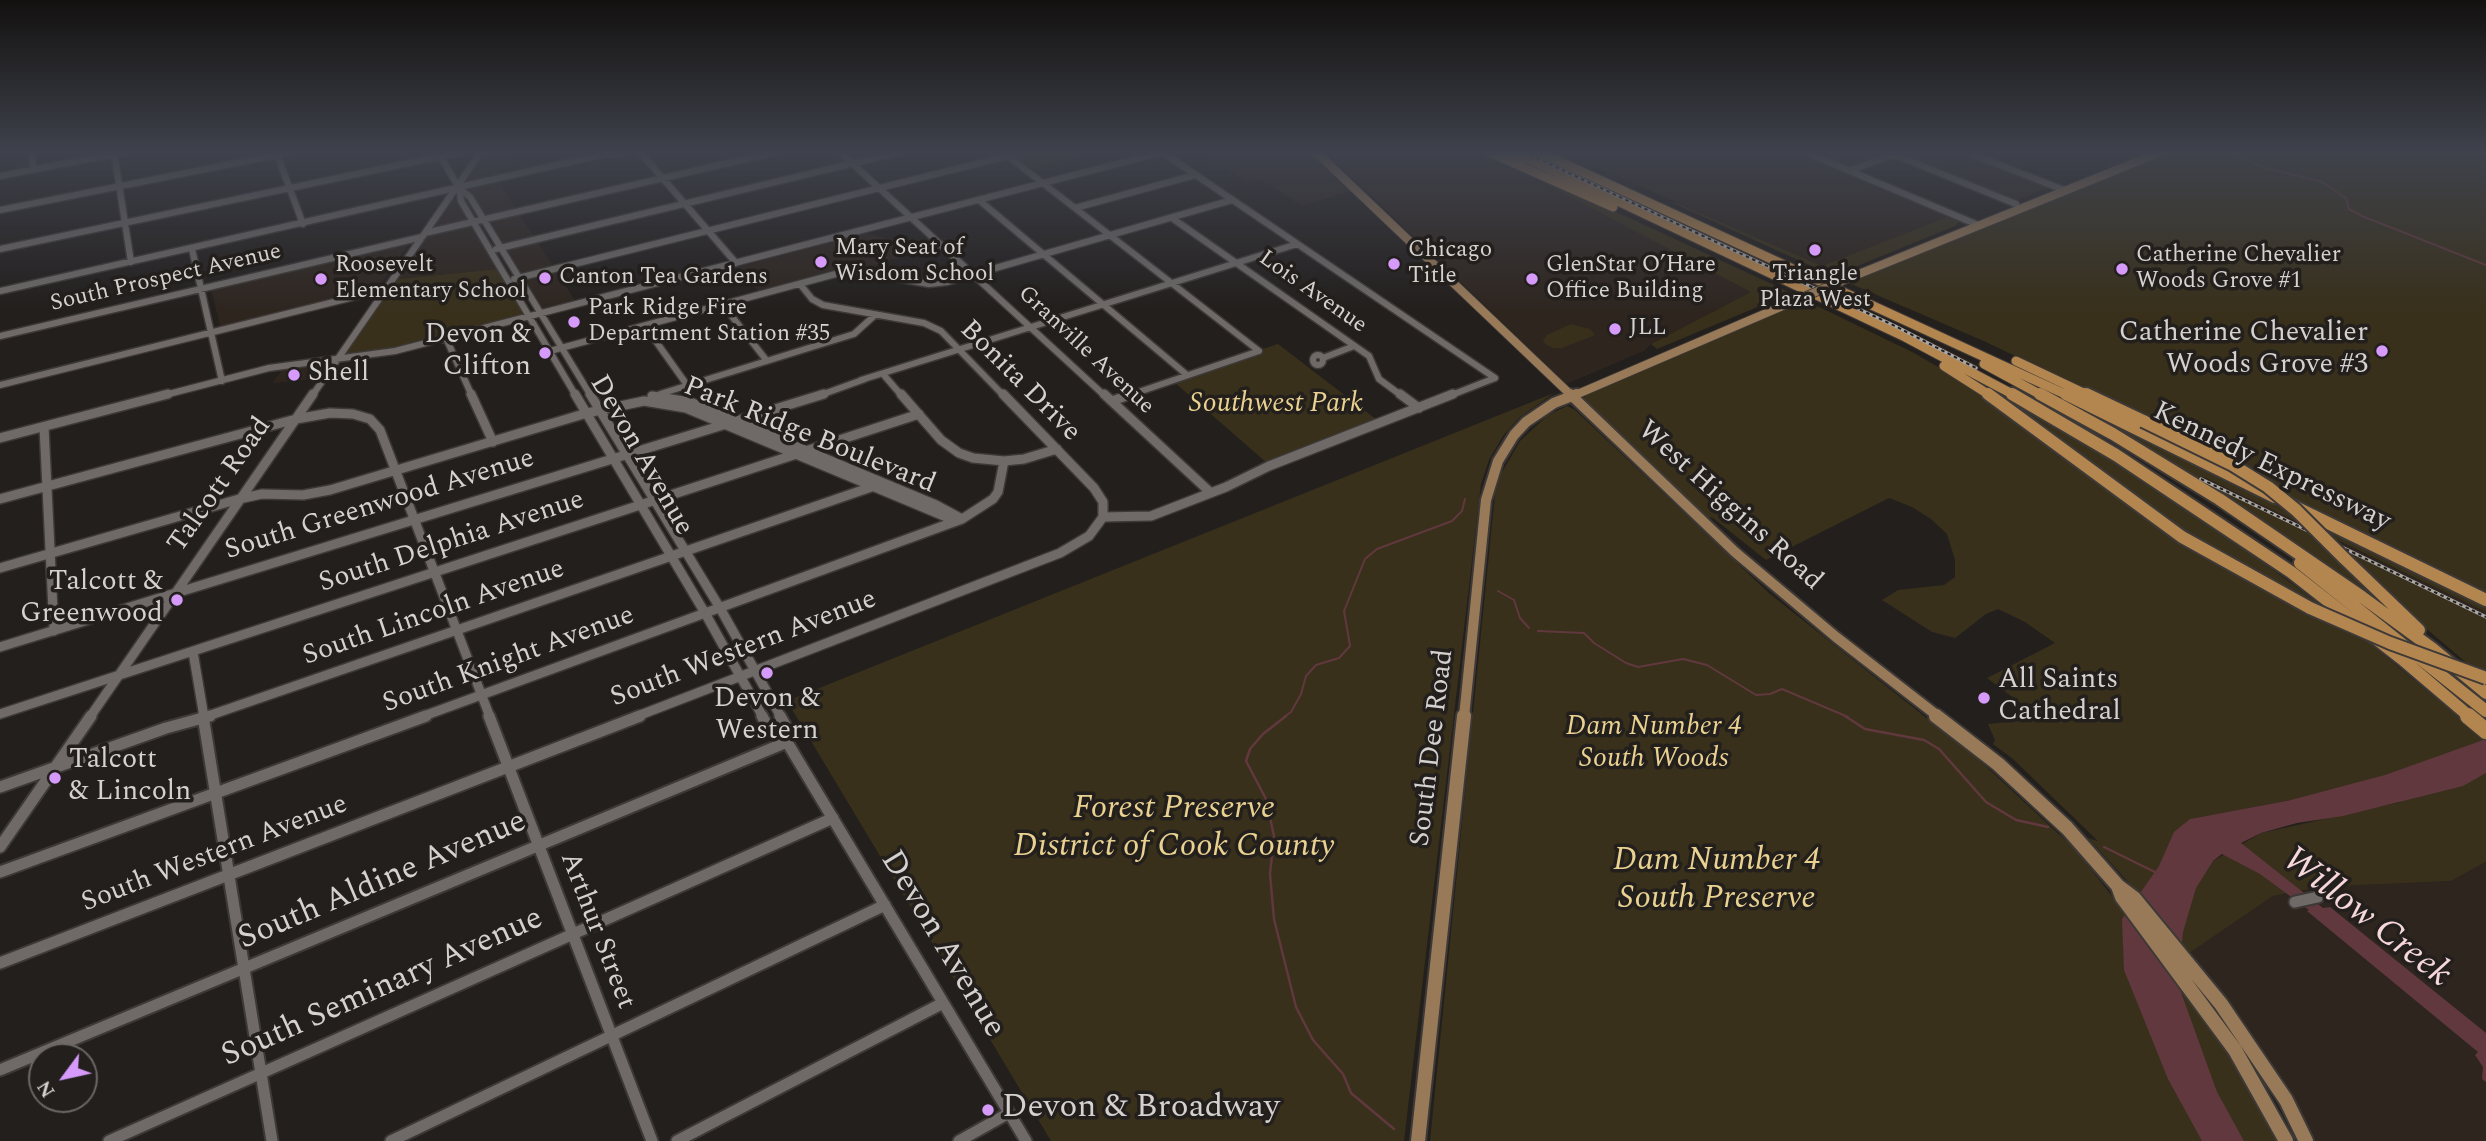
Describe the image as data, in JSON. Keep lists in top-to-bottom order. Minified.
{"streets":{"highway":["Kennedy Expressway"],"main road":["West Higgins Road","South Dee Road"],"street":["South Prospect Avenue","Lois Avenue","Granville Avenue","Bonita Drive","Park Ridge Boulevard","Devon Avenue","Talcott Road","South Greenwood Avenue","South Delphia Avenue","South Lincoln Avenue","South Western Avenue","South Knight Avenue","South Aldine Avenue","Arthur Street","South Seminary Avenue"]},"crossings":[["South Prospect Avenue","Devon Avenue"],["South Prospect Avenue","Talcott Road"],["Lois Avenue","South Greenwood Avenue"],["Granville Avenue","South Greenwood Avenue"],["Bonita Drive","South Greenwood Avenue"],["Bonita Drive","South Western Avenue"],["Park Ridge Boulevard","Devon Avenue"],["Park Ridge Boulevard","Talcott Road"],["Park Ridge Boulevard","South Greenwood Avenue"],["Park Ridge Boulevard","South Delphia Avenue"],["Park Ridge Boulevard","South Lincoln Avenue"],["Park Ridge Boulevard","South Knight Avenue"],["Park Ridge Boulevard","Arthur Street"],["Devon Avenue","South Greenwood Avenue"],["Devon Avenue","South Delphia Avenue"],["Devon Avenue","South Lincoln Avenue"],["Devon Avenue","South Western Avenue"],["Devon Avenue","South Knight Avenue"],["Devon Avenue","South Aldine Avenue"],["Devon Avenue","South Seminary Avenue"],["Talcott Road","South Greenwood Avenue"],["Talcott Road","South Delphia Avenue"],["Talcott Road","South Lincoln Avenue"],["Talcott Road","Arthur Street"],["South Greenwood Avenue","Arthur Street"],["West Higgins Road","South Dee Road"],["South Delphia Avenue","Arthur Street"],["South Lincoln Avenue","Arthur Street"],["South Western Avenue","Arthur Street"],["South Knight Avenue","Arthur Street"],["South Aldine Avenue","Arthur Street"],["Arthur Street","South Seminary Avenue"]],"water":["Willow Creek"],"parks":["Southwest Park","Dam Number 4 South Woods","Forest Preserve District of Cook County","Dam Number 4 South Preserve"],"places":["Triangle Plaza West","Mary Seat of Wisdom School","Chicago Title","Catherine Chevalier Woods Grove #1","Canton Tea Gardens","Roosevelt Elementary School","GlenStar O’Hare Office Building","Park Ridge Fire Department Station #35","JLL","Catherine Chevalier Woods Grove #3","Devon & Clifton","Shell","Talcott & Greenwood","Devon & Western","All Saints Cathedral","Talcott & Lincoln","Devon & Broadway"],"north":"bottom left"}
